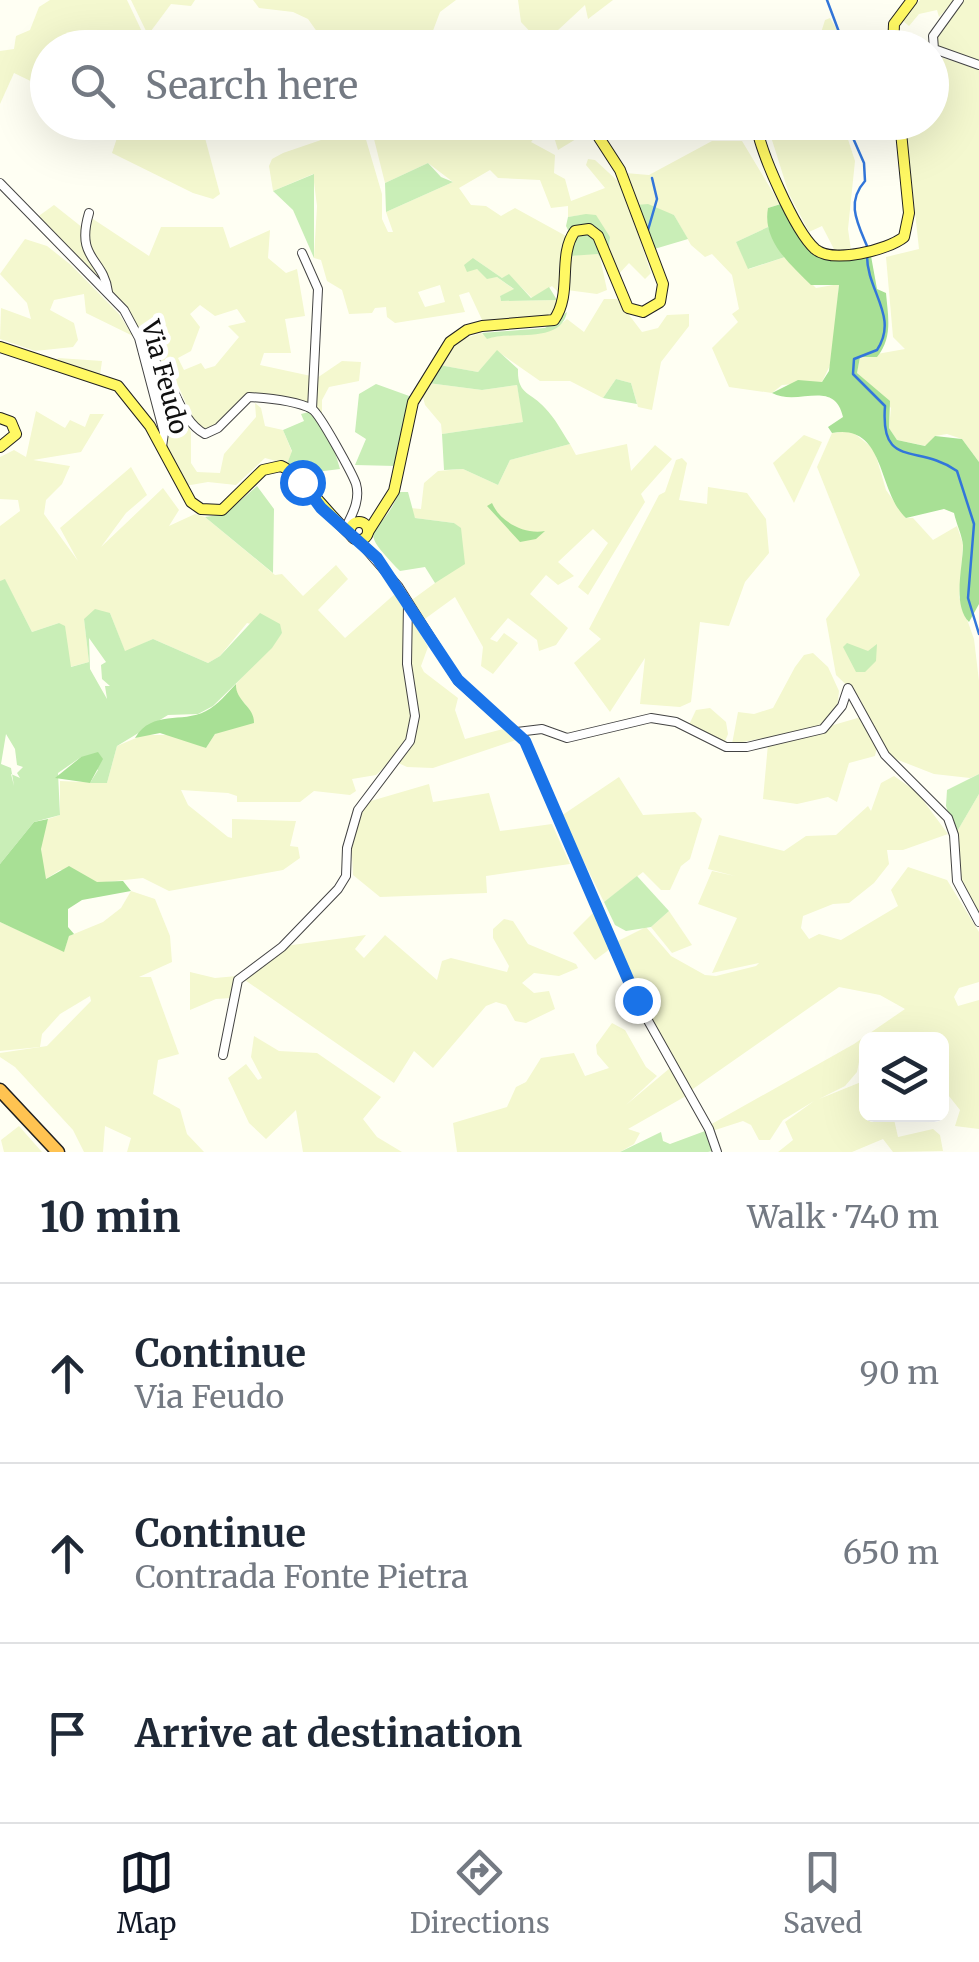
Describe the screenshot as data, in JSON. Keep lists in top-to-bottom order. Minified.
{"streets":{"main road":["Via Feudo"]},"page":{"search":"Search here","heading":["10 min","Walk · 740 m"],"list":[["Continue","Via Feudo","90 m"],["Continue","Contrada Fonte Pietra","650 m"],"Arrive at destination"],"nav":["Map","Directions","Saved"]}}
